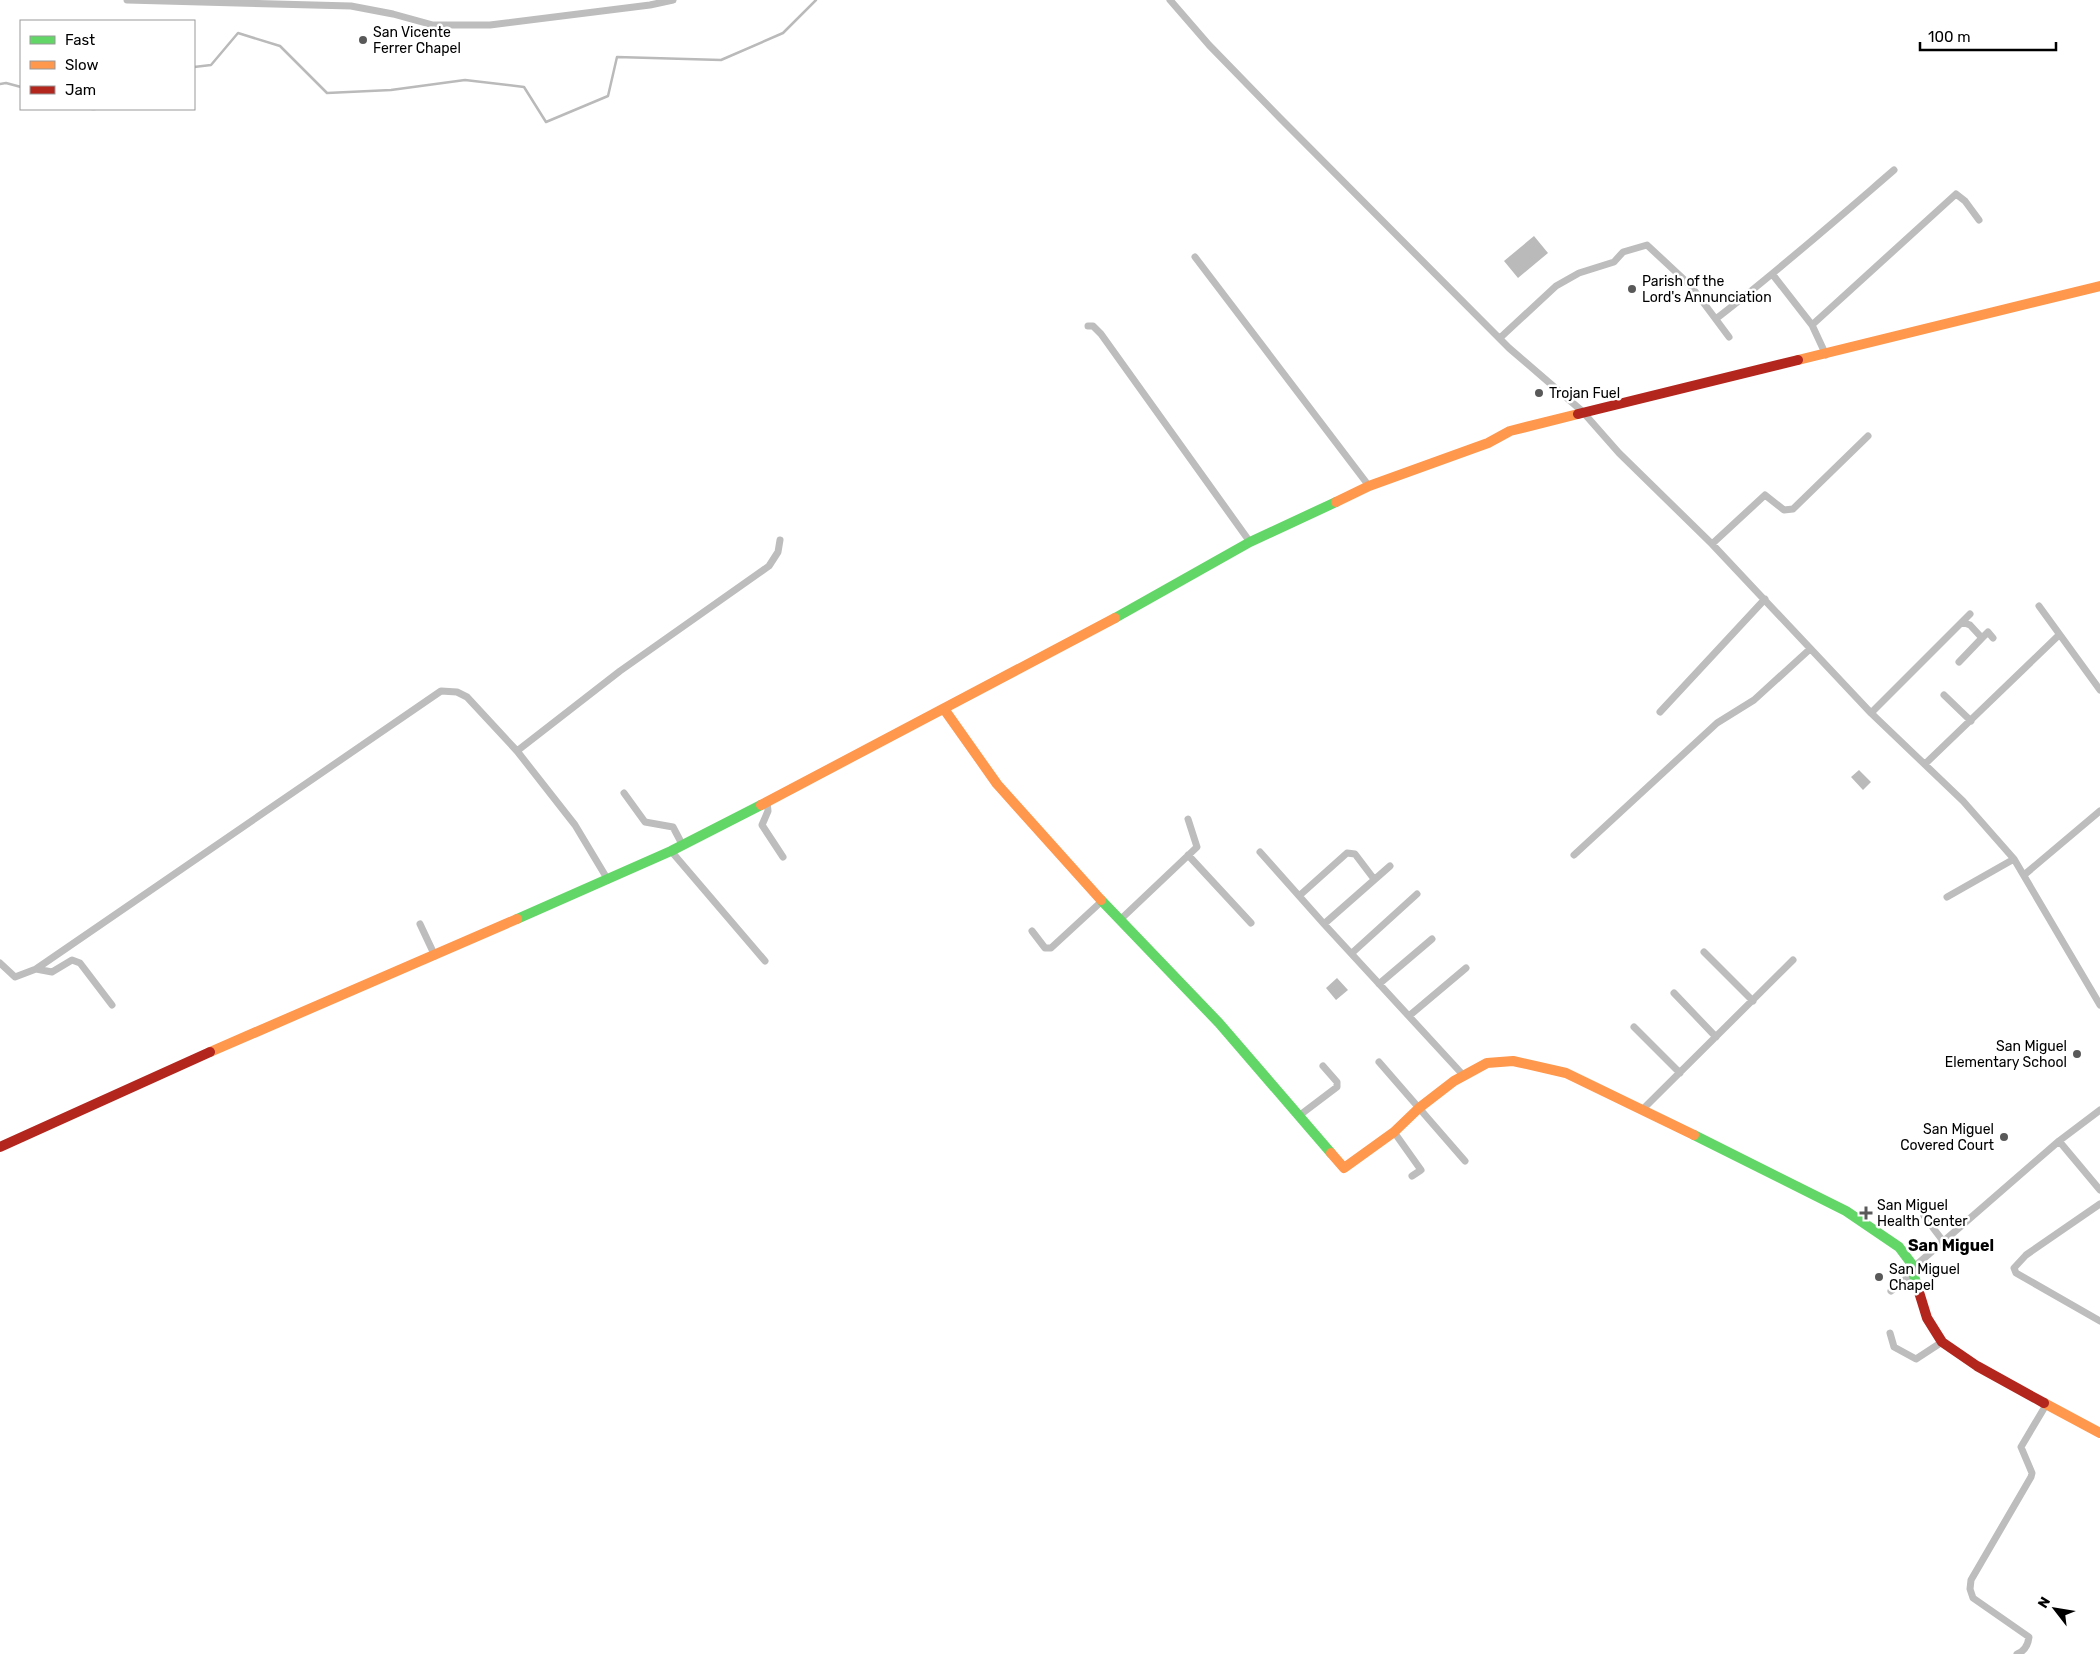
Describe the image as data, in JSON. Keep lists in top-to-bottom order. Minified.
{"districts":["San Miguel"],"places":{"other":["San Vicente Ferrer Chapel","Parish of the Lord's Annunciation","Trojan Fuel","San Miguel Elementary School","San Miguel Covered Court","San Miguel Chapel"],"health":["San Miguel Health Center"]},"legend":["Fast","Slow","Jam"],"scale_bar":"100 m","north":"top left"}
